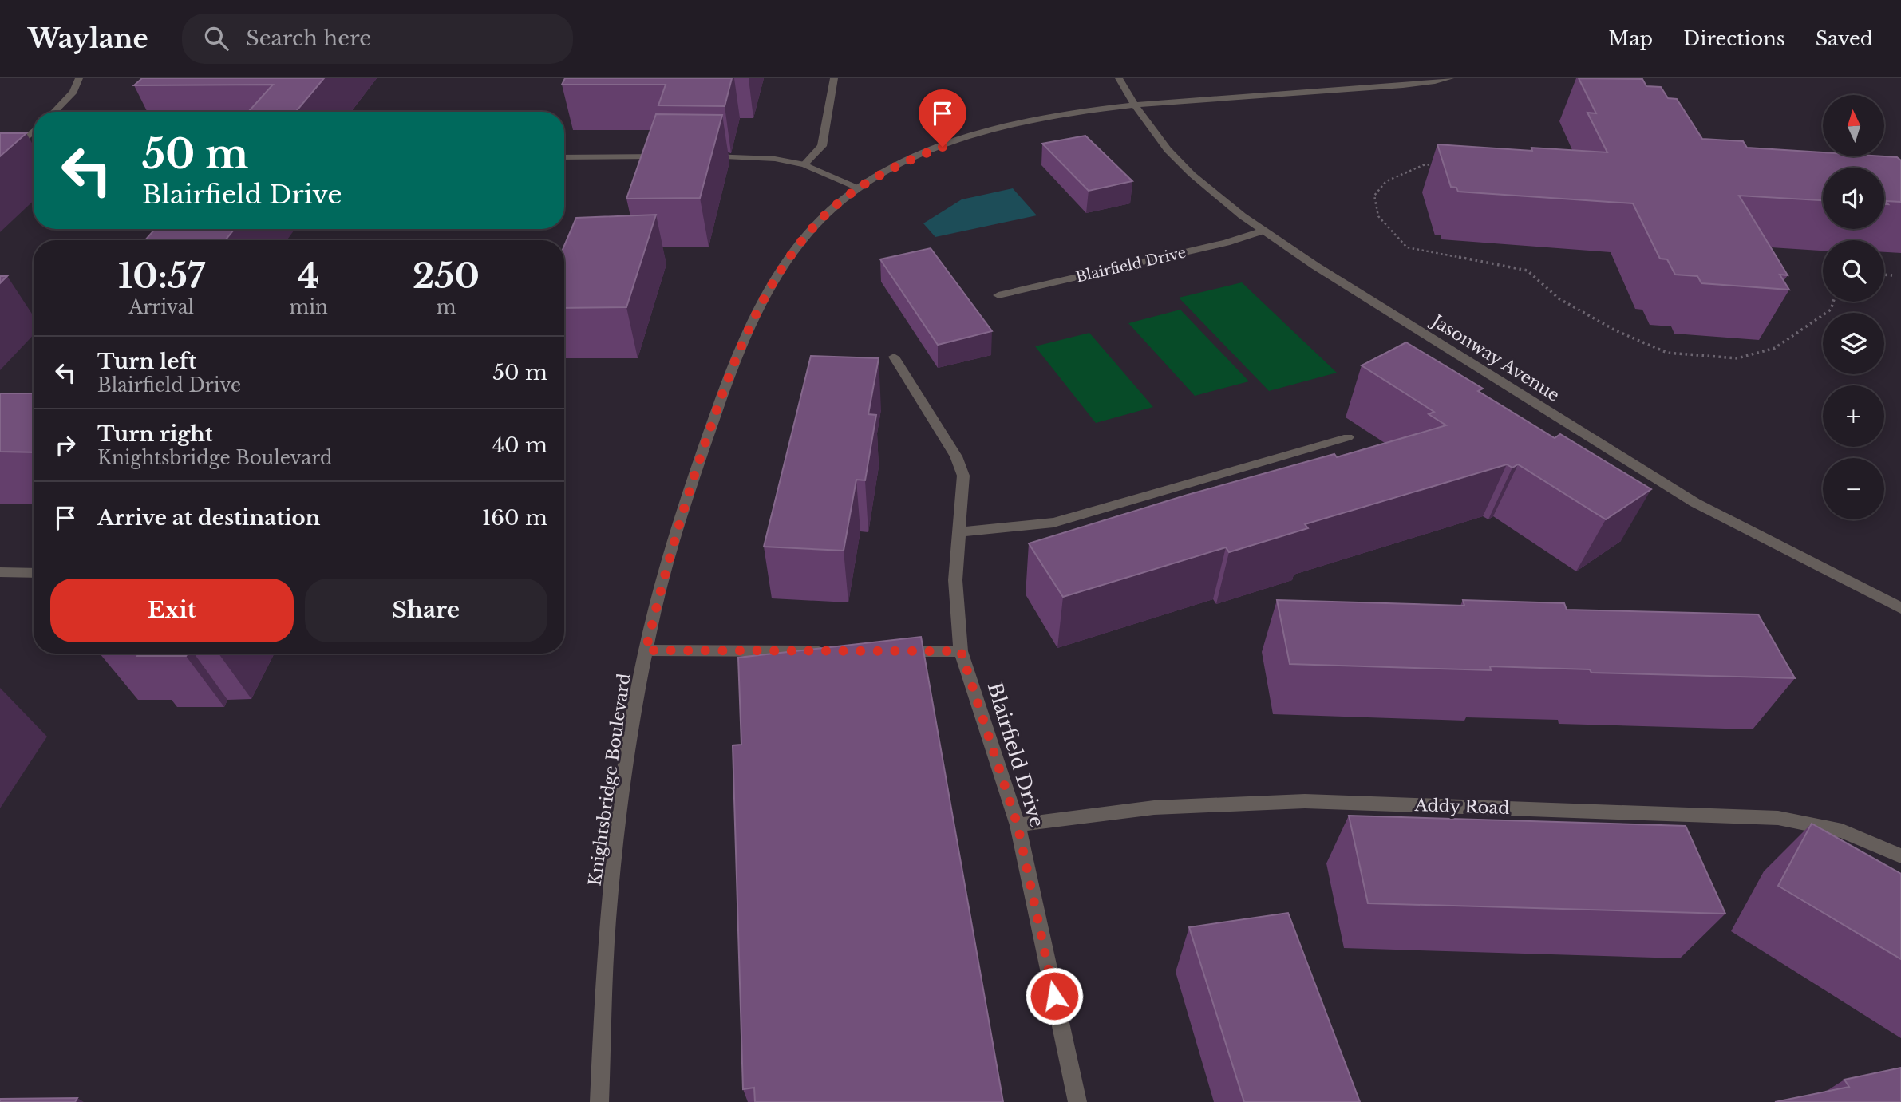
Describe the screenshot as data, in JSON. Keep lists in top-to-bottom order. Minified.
{"streets":{"street":["Blairfield Drive","Jasonway Avenue","Knightsbridge Boulevard","Addy Road"]},"crossings":[["Blairfield Drive","Jasonway Avenue"],["Blairfield Drive","Addy Road"],["Jasonway Avenue","Knightsbridge Boulevard"]],"north":"top","page":{"header":"Waylane","search":"Search here","nav":["Map","Directions","Saved"],"map_buttons":["+","−"],"turn":["50 m","Blairfield Drive"],"eta":["10:57","Arrival","4","min","250","m"],"list":[{"name":"Turn left","note":"Blairfield Drive","value":"50 m"},{"name":"Turn right","note":"Knightsbridge Boulevard","value":"40 m"},{"name":"Arrive at destination","value":"160 m"}],"buttons":["Exit","Share"]}}
